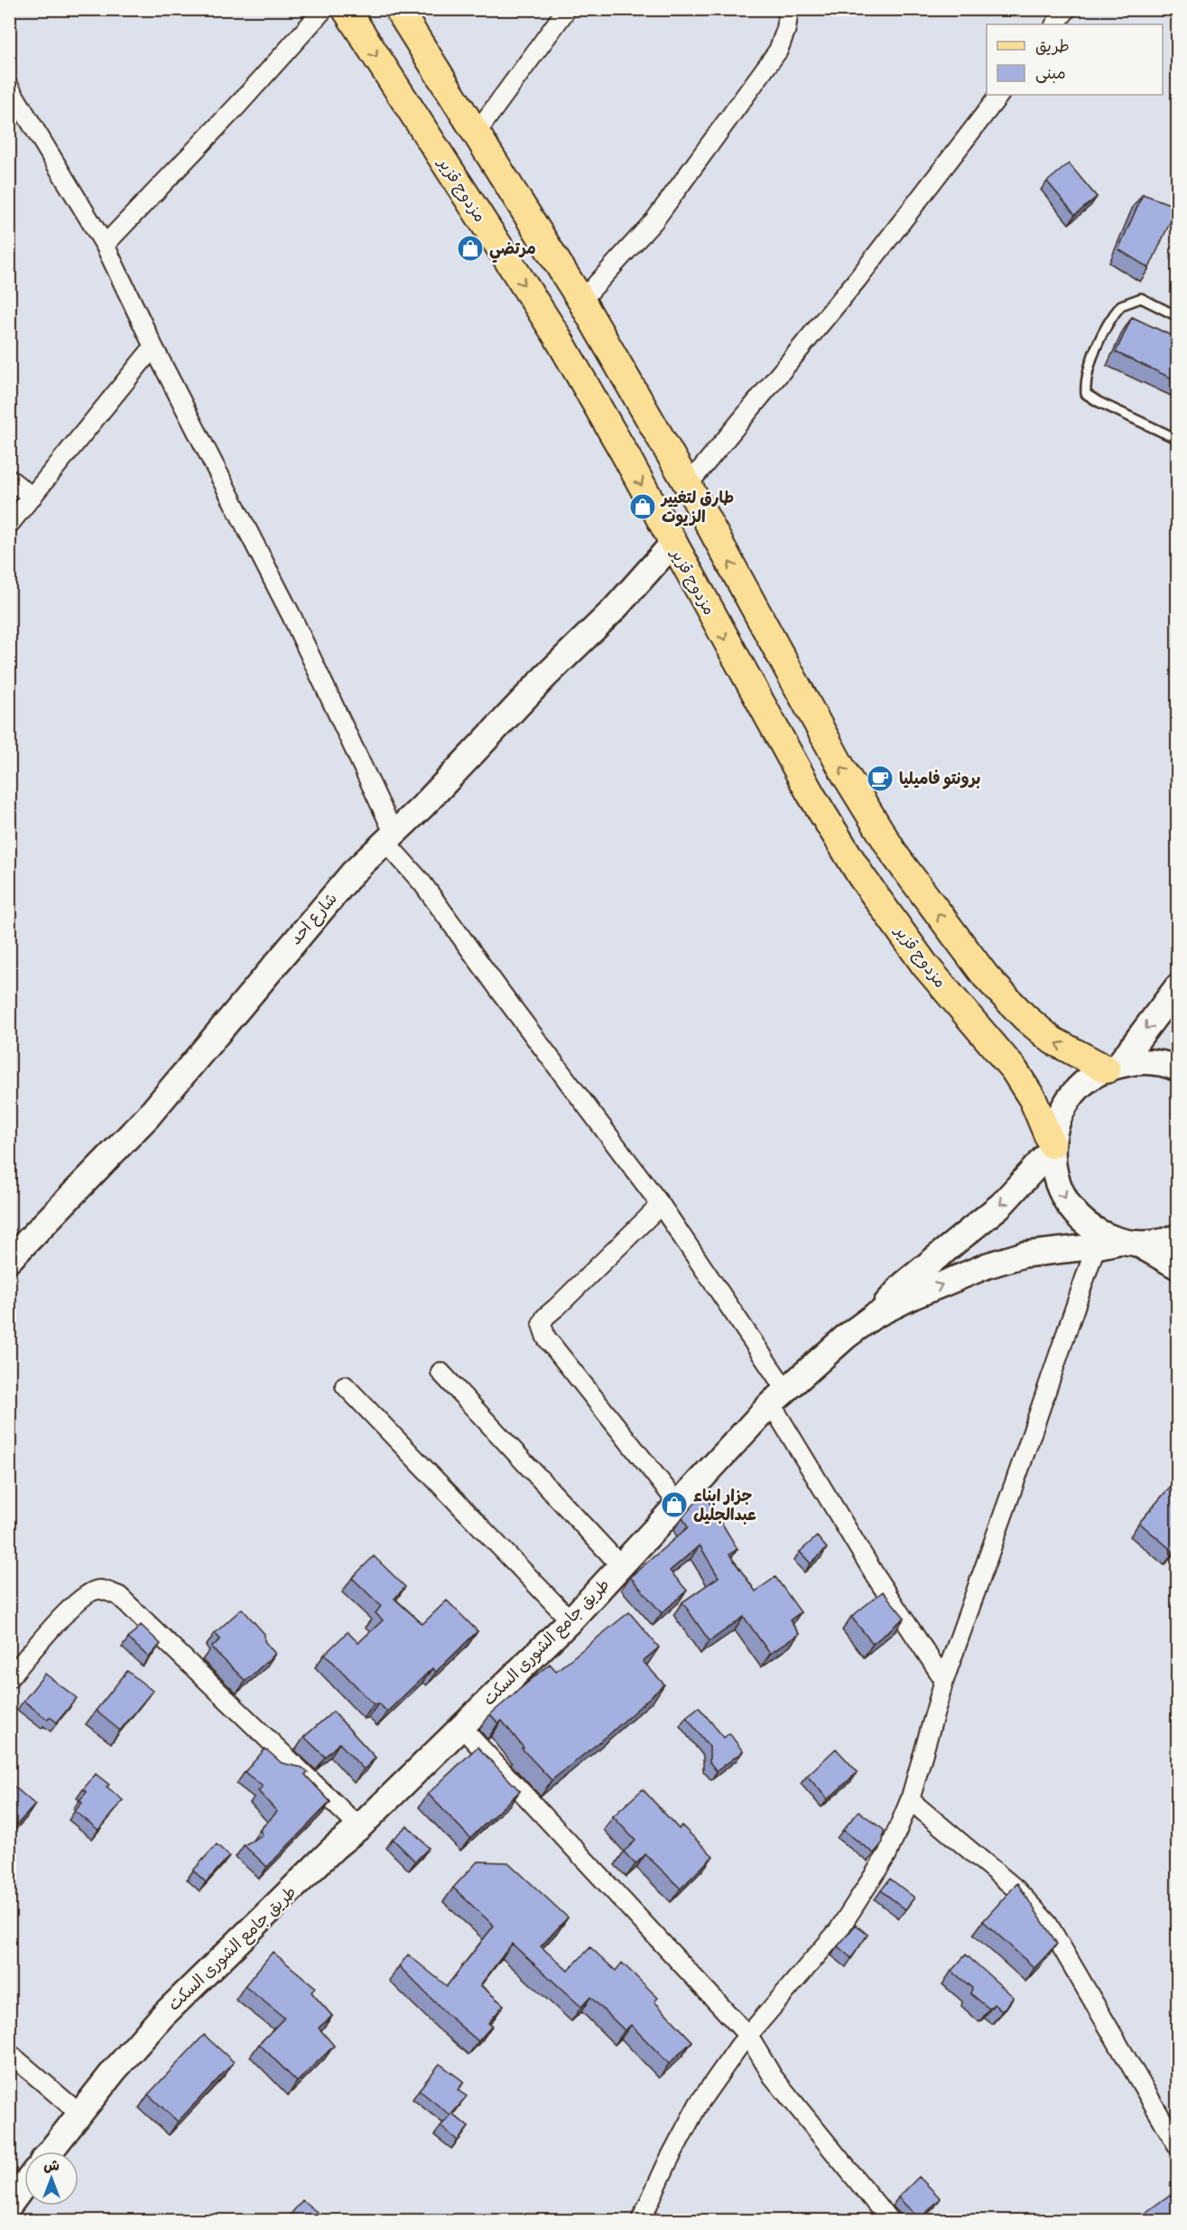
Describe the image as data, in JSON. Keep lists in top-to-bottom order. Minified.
{"streets":{"main road":["مزدوج قزير","شارع احد","طريق جامع الشورى السكت"]},"crossings":[["مزدوج قزير","شارع احد"]],"places":{"shop":["مرتضي","طارق لتغيير الزيوت","جزار ابناء عبدالجليل"],"cafe":["برونتو فاميليا"]},"legend":["طريق","مبنى"],"north":"top"}
